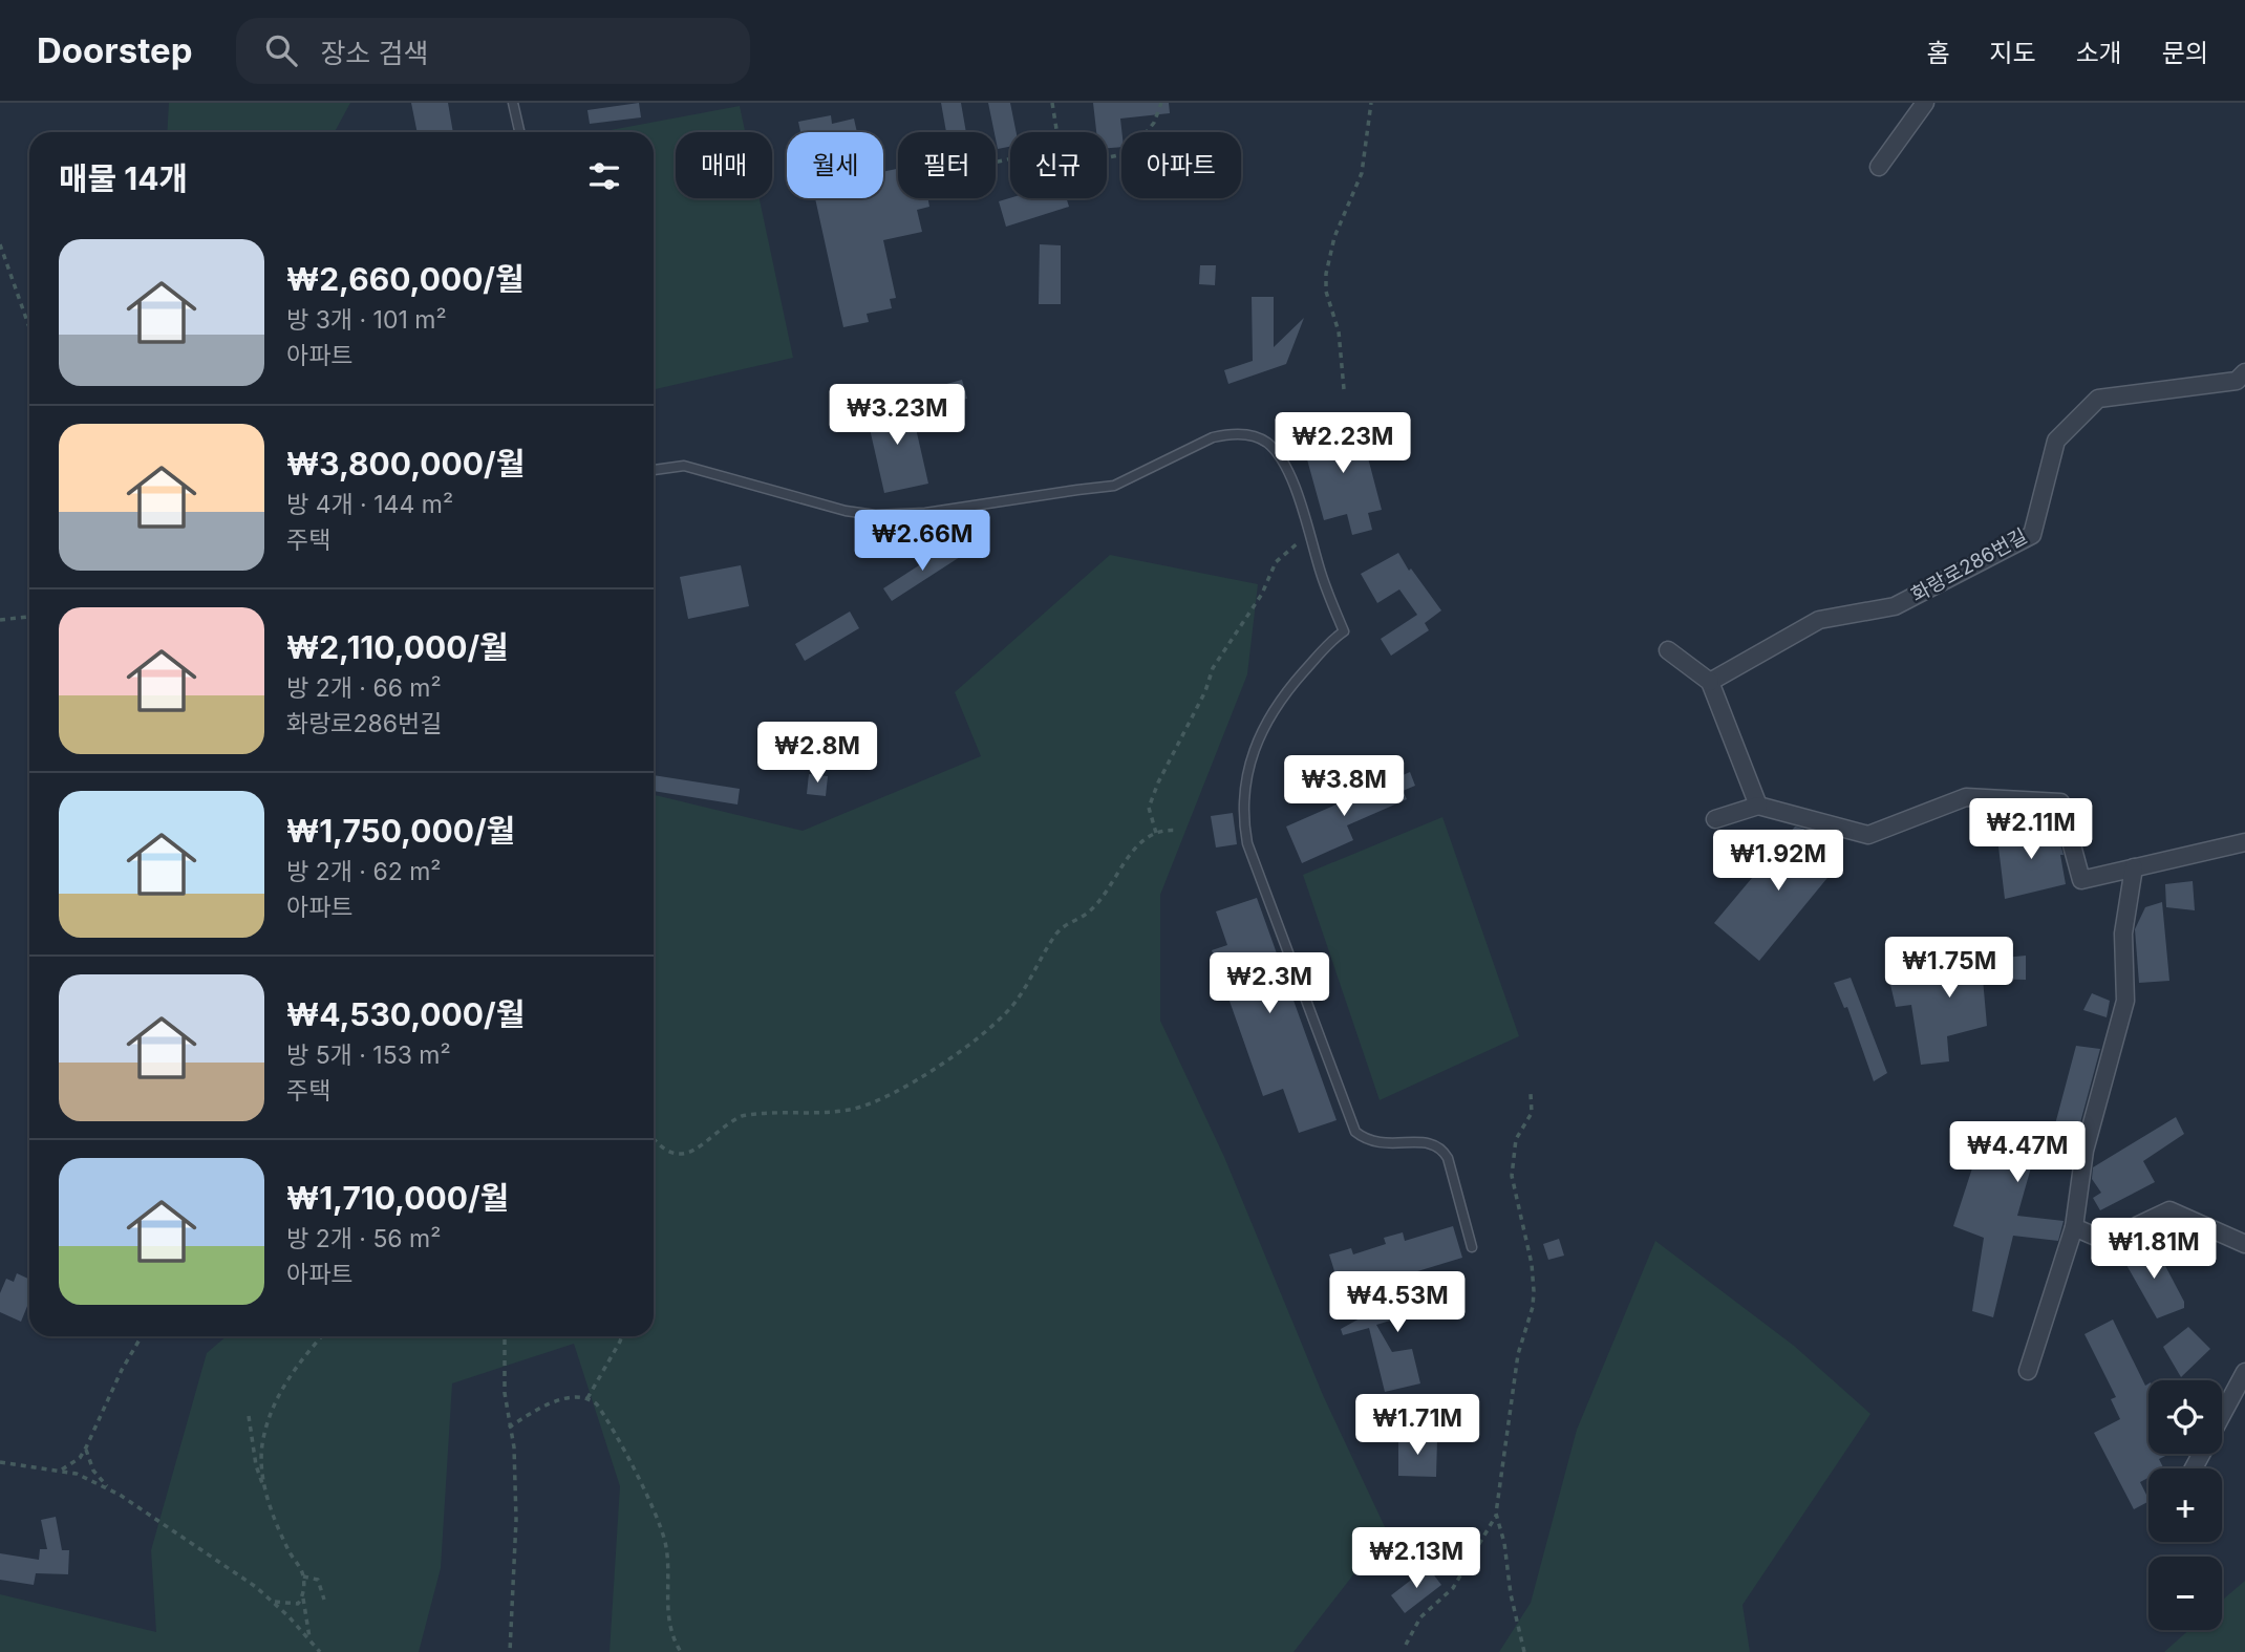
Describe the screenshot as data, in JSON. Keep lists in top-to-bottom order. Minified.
{"streets":{"street":["화랑로286번길"]},"page":{"header":"Doorstep","search":"장소 검색","nav":["홈","지도","소개","문의"],"chip":["매매","월세","필터","신규","아파트"],"heading":"매물 14개","list":[{"name":"₩2,660,000/월","note":"방 3개 · 101 m² · 아파트"},{"name":"₩3,800,000/월","note":"방 4개 · 144 m² · 주택"},{"name":"₩2,110,000/월","note":"방 2개 · 66 m² · 화랑로286번길"},{"name":"₩1,750,000/월","note":"방 2개 · 62 m² · 아파트"},{"name":"₩4,530,000/월","note":"방 5개 · 153 m² · 주택"},{"name":"₩1,710,000/월","note":"방 2개 · 56 m² · 아파트"}],"price":["₩3.23M","₩2.23M","₩2.66M","₩2.8M","₩3.8M","₩2.11M","₩1.92M","₩1.75M","₩2.3M","₩4.47M","₩1.81M","₩4.53M","₩1.71M","₩2.13M"],"map_buttons":["+","−"]}}
